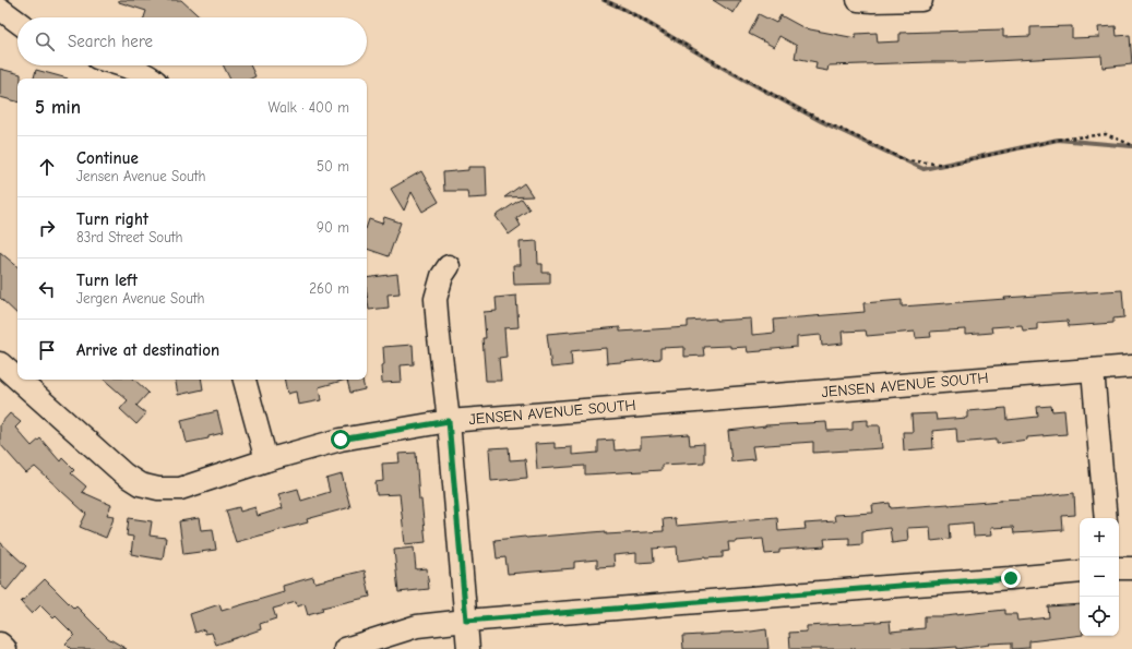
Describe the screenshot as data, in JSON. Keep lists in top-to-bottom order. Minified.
{"streets":{"street":["JENSEN AVENUE SOUTH"]},"page":{"search":"Search here","heading":["5 min","Walk · 400 m"],"list":[["Continue","Jensen Avenue South","50 m"],["Turn right","83rd Street South","90 m"],["Turn left","Jergen Avenue South","260 m"],"Arrive at destination"],"map_buttons":["+","−"]}}
